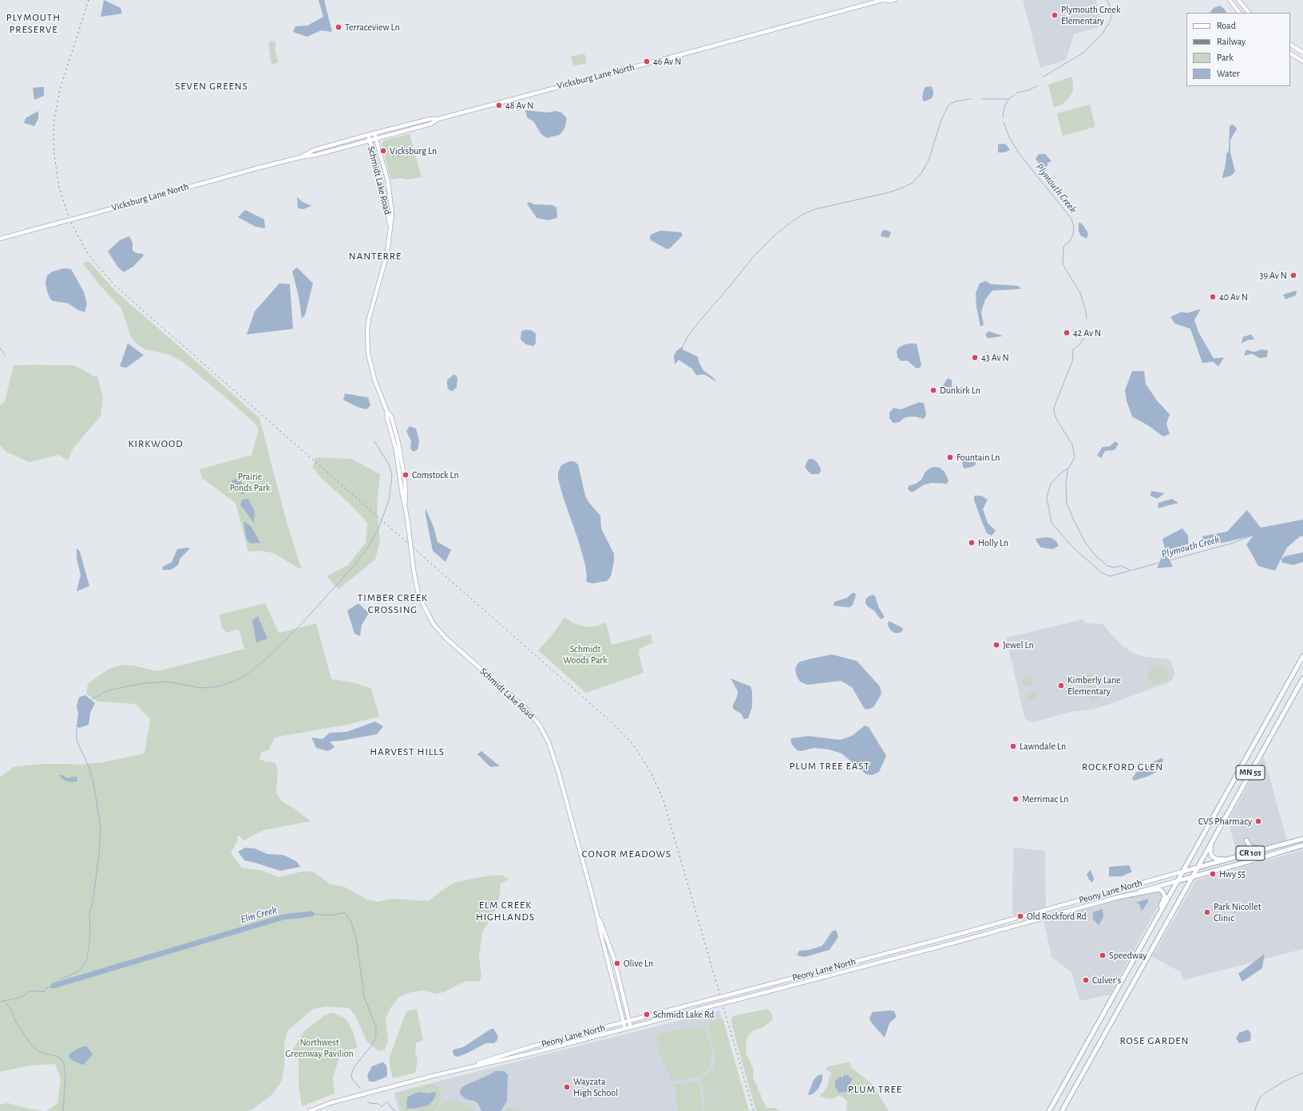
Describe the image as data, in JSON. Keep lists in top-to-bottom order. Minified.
{"streets":{"main road":["Vicksburg Lane North","Schmidt Lake Road","MN 55","CR 101","Peony Lane North"]},"crossings":[["Vicksburg Lane North","Schmidt Lake Road"],["Schmidt Lake Road","Peony Lane North"],["MN 55","CR 101"],["MN 55","Peony Lane North"],["CR 101","Peony Lane North"]],"districts":["PLYMOUTH PRESERVE","SEVEN GREENS","NANTERRE","KIRKWOOD","TIMBER CREEK CROSSING","HARVEST HILLS","PLUM TREE EAST","ROCKFORD GLEN","CONOR MEADOWS","ELM CREEK HIGHLANDS","ROSE GARDEN","PLUM TREE"],"water":["Plymouth Creek","Elm Creek"],"parks":["Prairie Ponds Park","Schmidt Woods Park","Northwest Greenway Pavilion"],"places":["Plymouth Creek Elementary","Terraceview Ln","46 Av N","48 Av N","Vicksburg Ln","39 Av N","40 Av N","42 Av N","43 Av N","Dunkirk Ln","Fountain Ln","Comstock Ln","Holly Ln","Jewel Ln","Kimberly Lane Elementary","Lawndale Ln","Merrimac Ln","CVS Pharmacy","Hwy 55","Park Nicollet Clinic","Old Rockford Rd","Speedway","Olive Ln","Culver's","Schmidt Lake Rd","Wayzata High School"],"legend":["Road","Railway","Park","Water"]}
